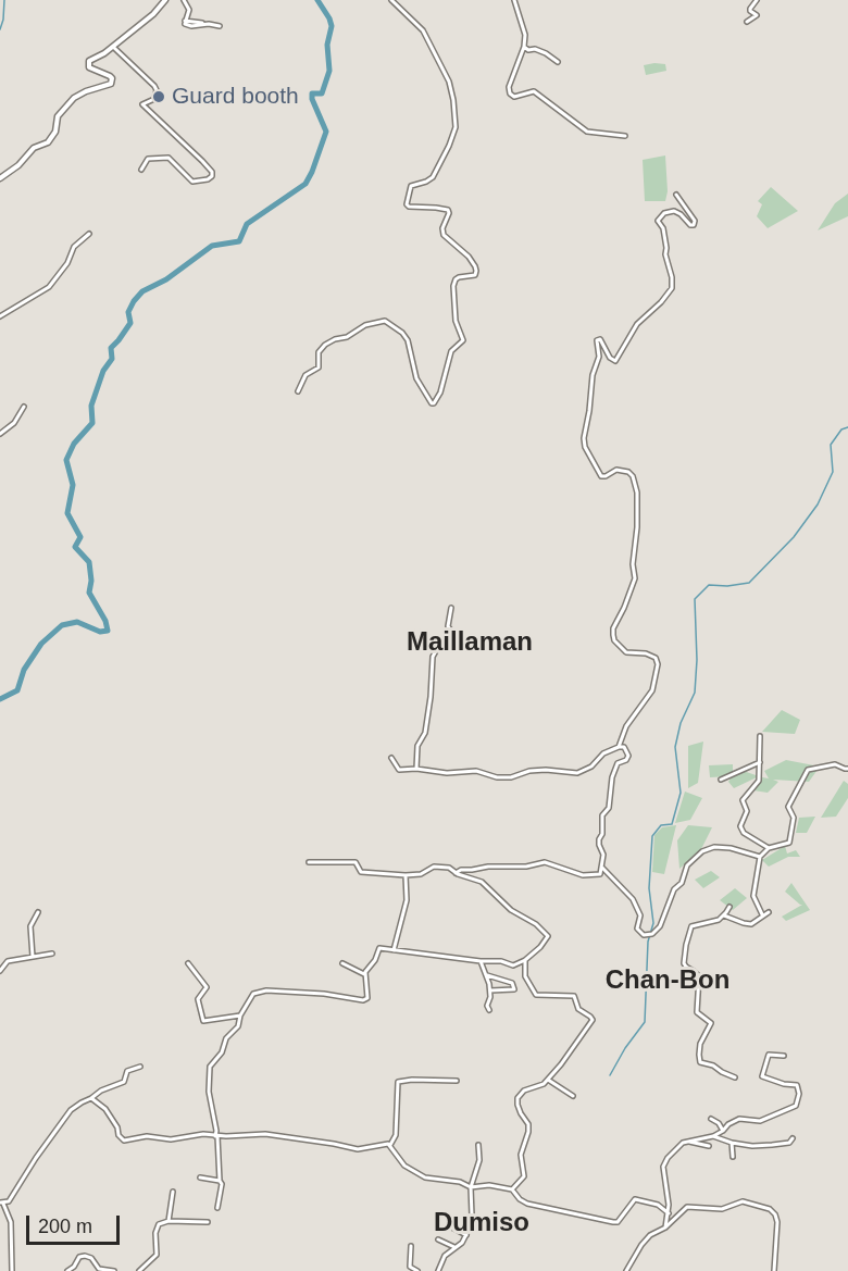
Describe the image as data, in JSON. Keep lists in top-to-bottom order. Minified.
{"districts":["Maillaman","Chan-Bon","Dumiso"],"places":["Guard booth"],"scale_bar":"200 m"}
